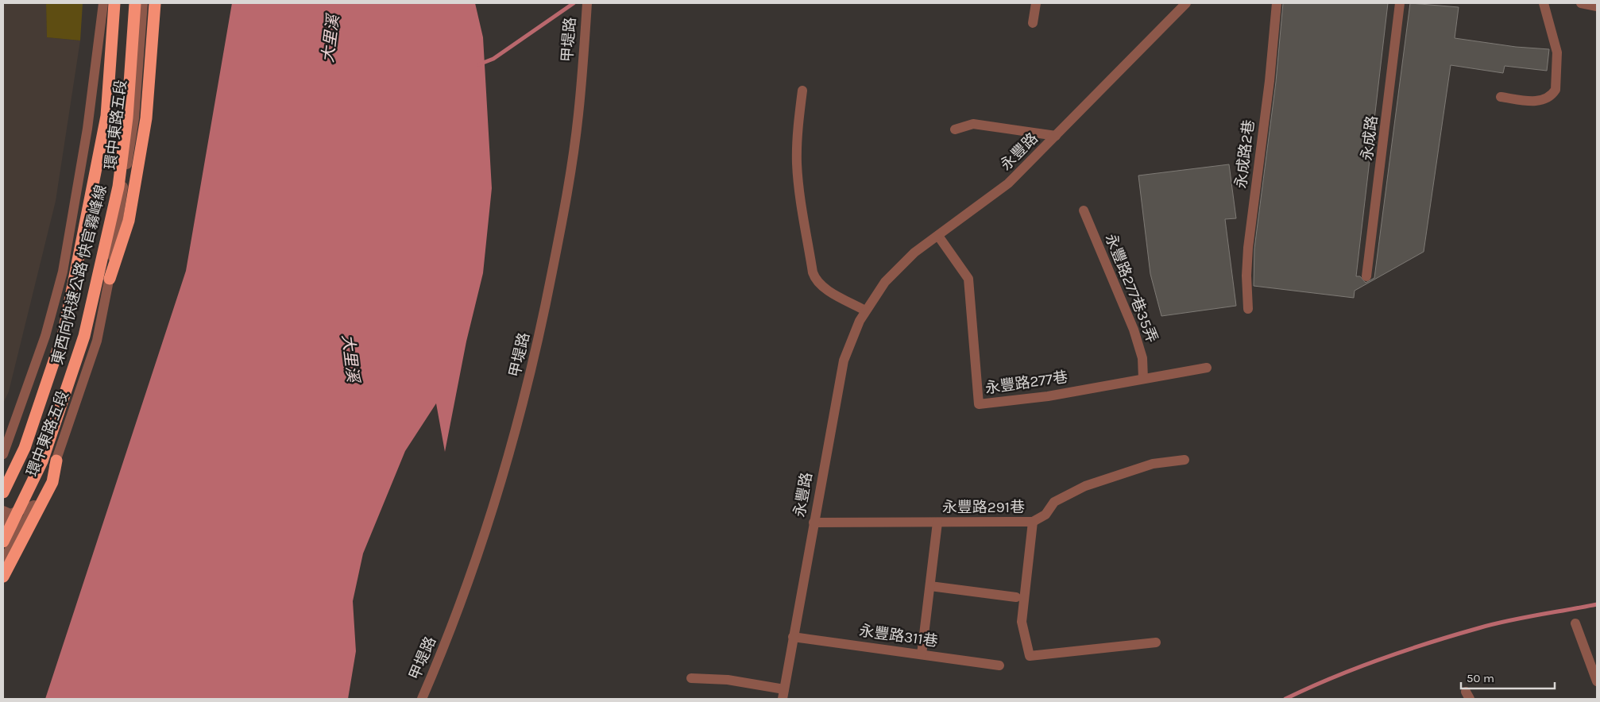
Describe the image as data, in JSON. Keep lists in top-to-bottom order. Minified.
{"streets":{"highway":["東西向快速公路 快官霧峰線"],"street":["甲堤路","環中東路五段","永成路","永豐路","永成路2巷","永豐路277巷35弄","永豐路277巷","永豐路291巷","永豐路311巷"]},"crossings":[["環中東路五段","東西向快速公路 快官霧峰線"],["永豐路","永豐路277巷"],["永豐路","永豐路291巷"],["永豐路","永豐路311巷"],["永豐路277巷35弄","永豐路277巷"]],"water":["大里溪"],"scale_bar":"50 m"}
